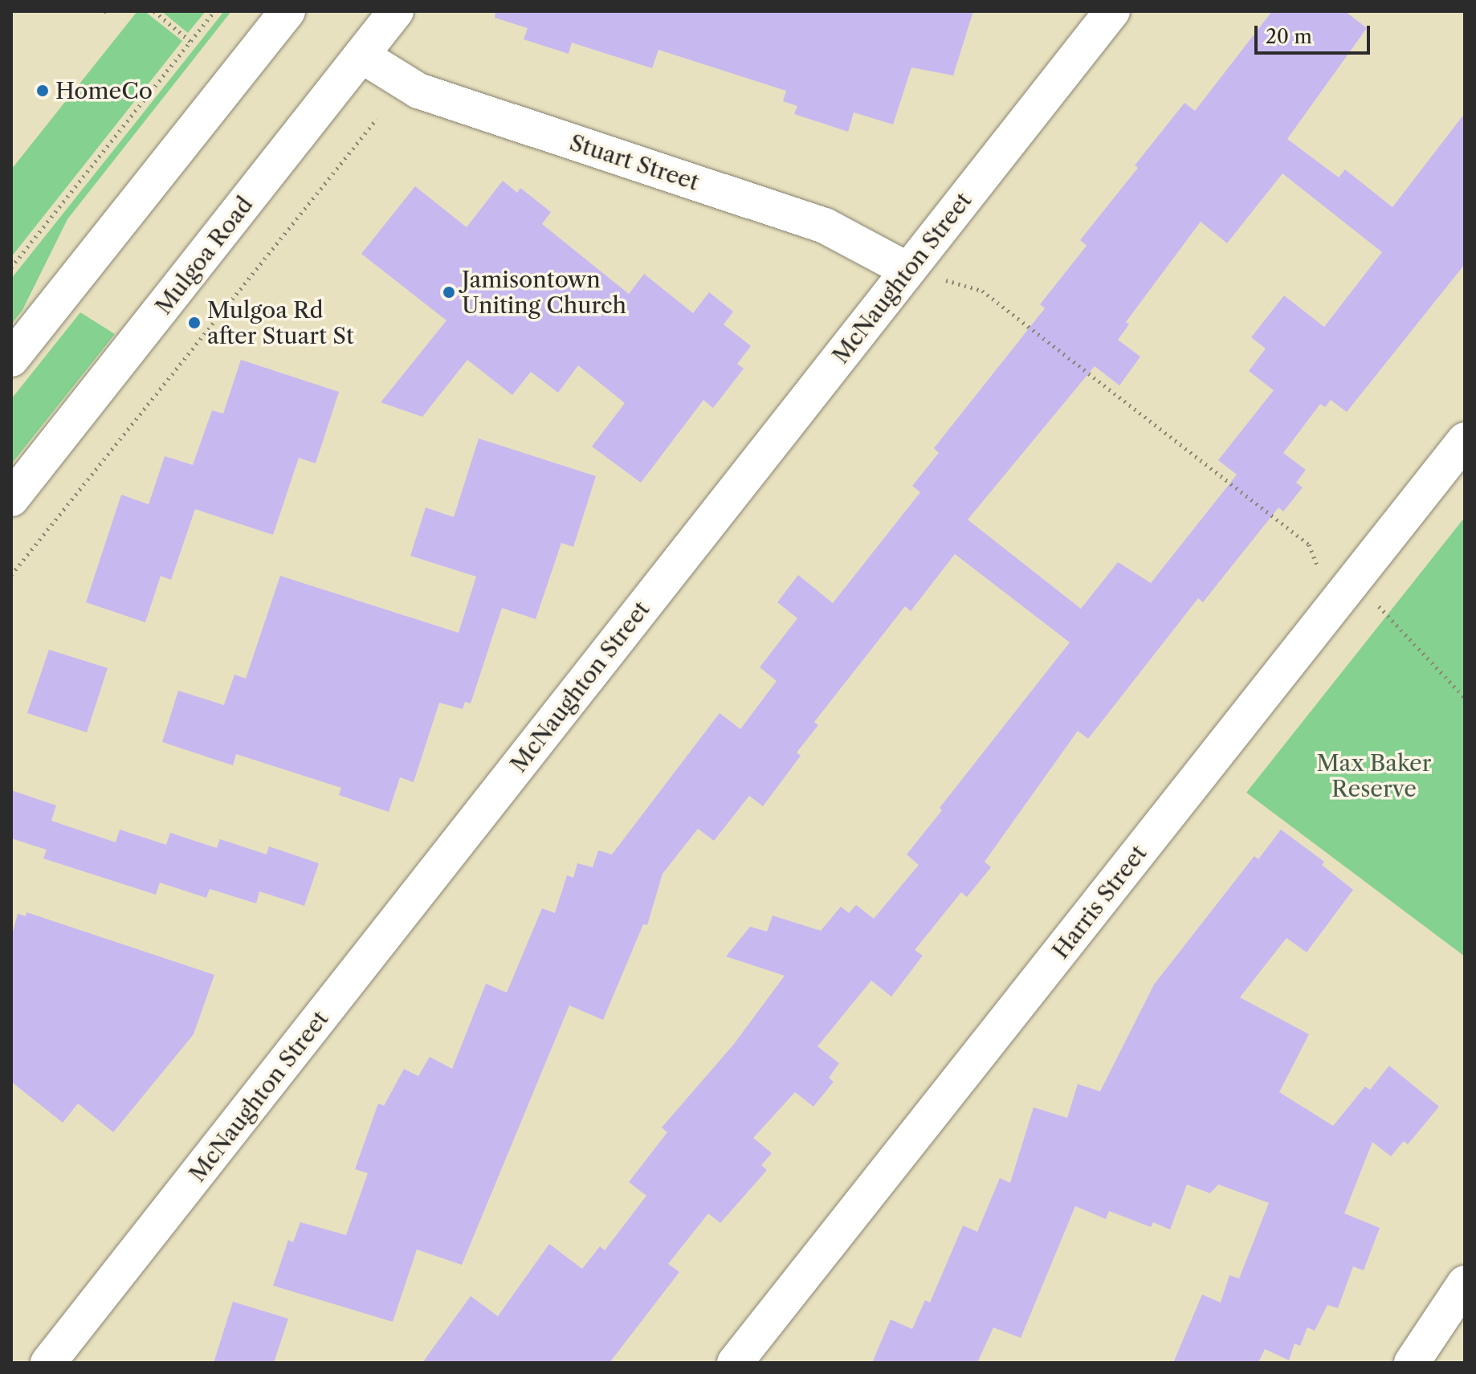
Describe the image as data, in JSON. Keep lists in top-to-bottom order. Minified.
{"streets":{"street":["Stuart Street","Mulgoa Road","McNaughton Street","Harris Street"]},"crossings":[["Stuart Street","Mulgoa Road"],["Stuart Street","McNaughton Street"]],"parks":["Max Baker Reserve"],"places":["HomeCo","Jamisontown Uniting Church","Mulgoa Rd after Stuart St"],"scale_bar":"20 m"}
